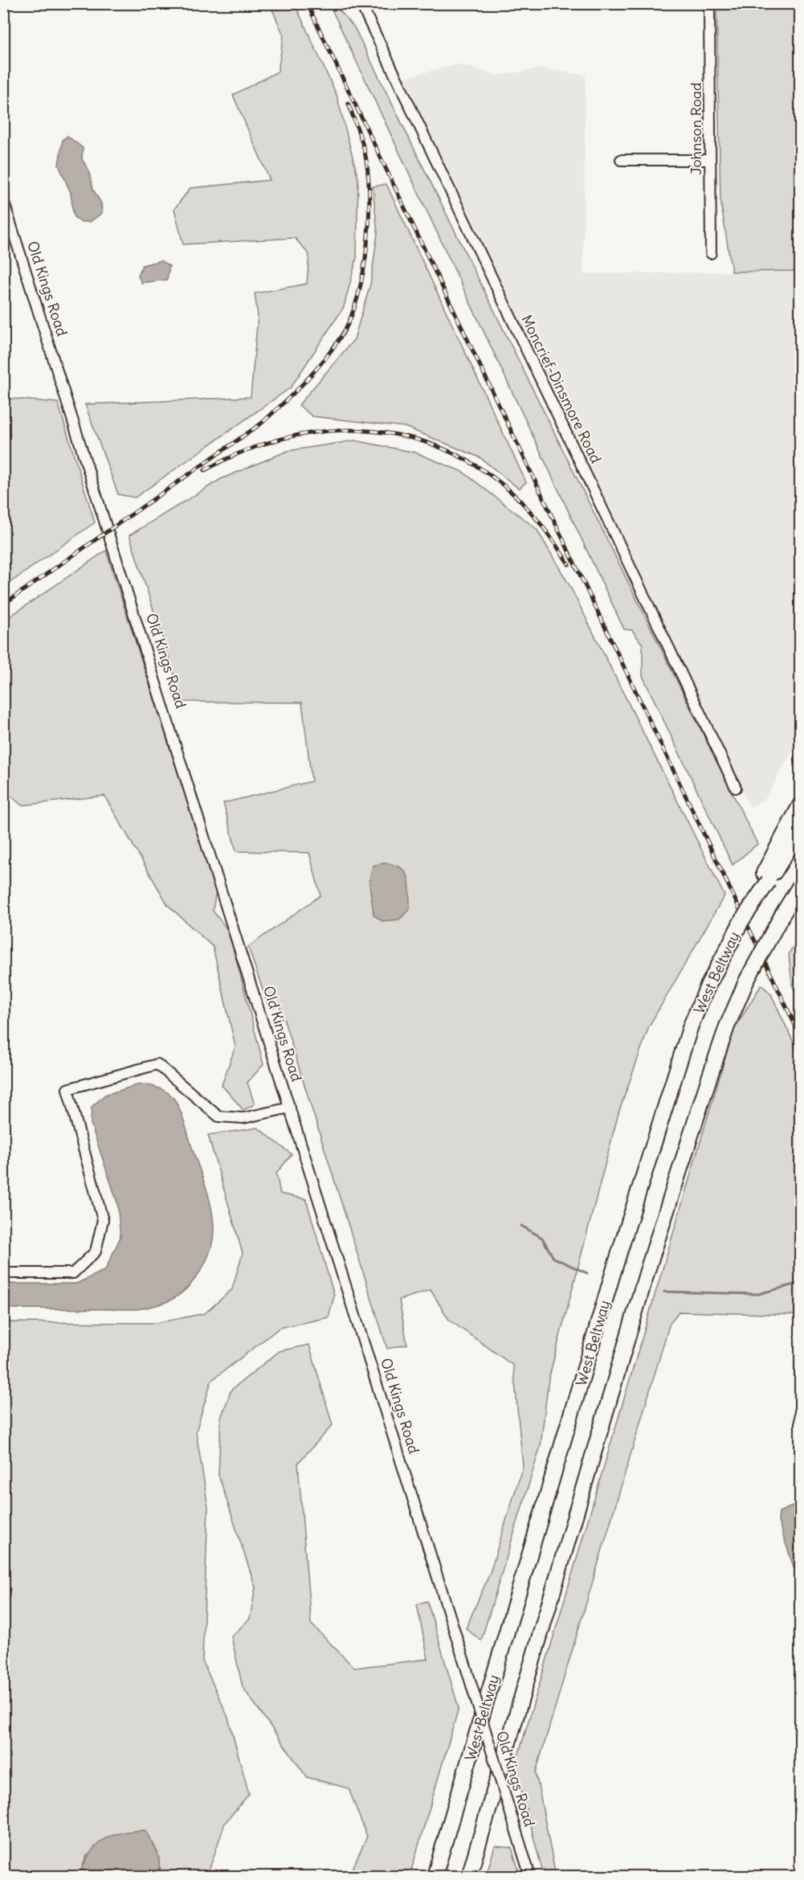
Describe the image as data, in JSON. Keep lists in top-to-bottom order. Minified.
{"streets":{"highway":["West Beltway"],"street":["Johnson Road","Old Kings Road","Moncrief-Dinsmore Road"]}}
